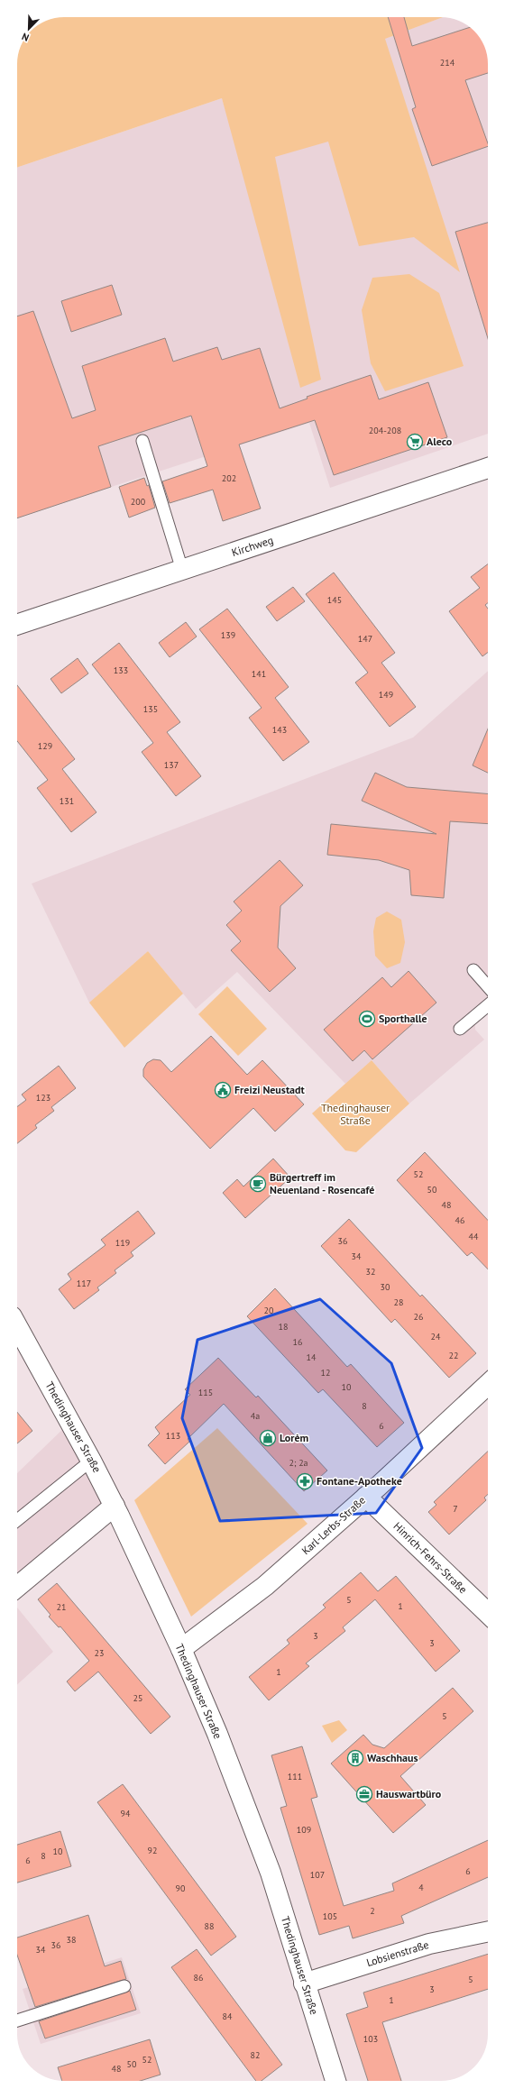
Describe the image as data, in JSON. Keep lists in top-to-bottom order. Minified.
{"streets":{"street":["Kirchweg","Thedinghauser Straße","Karl-Lerbs-Straße","Hinrich-Fehrs-Straße","Lobsienstraße"]},"crossings":[["Thedinghauser Straße","Karl-Lerbs-Straße"],["Thedinghauser Straße","Lobsienstraße"],["Karl-Lerbs-Straße","Hinrich-Fehrs-Straße"]],"parks":["Thedinghauser Straße"],"places":{"supermarket":["Aleco"],"sports":["Sporthalle"],"public building":["Freizi Neustadt"],"cafe":["Bürgertreff im Neuenland - Rosencafé"],"shop":["Lorėm"],"pharmacy":["Fontane-Apotheke"],"building":["Waschhaus"],"office":["Hauswartbüro"]},"house_numbers":["214","204-208","202","200","145","139","147","133","141","149","135","143","129","137","131","123","52","50","48","46","44","36","119","34","32","117","30","28","20","26","18","24","16","22","14","12","10","115","8","4a","6","113","2; 2a","7","5","1","21","3","3","23","1","25","5","111","94","109","92","10","8","6","6","107","4","90","2","105","88","38","36","34","86","5","3","1","84","103","82","52","50","48"],"north":"bottom left"}
